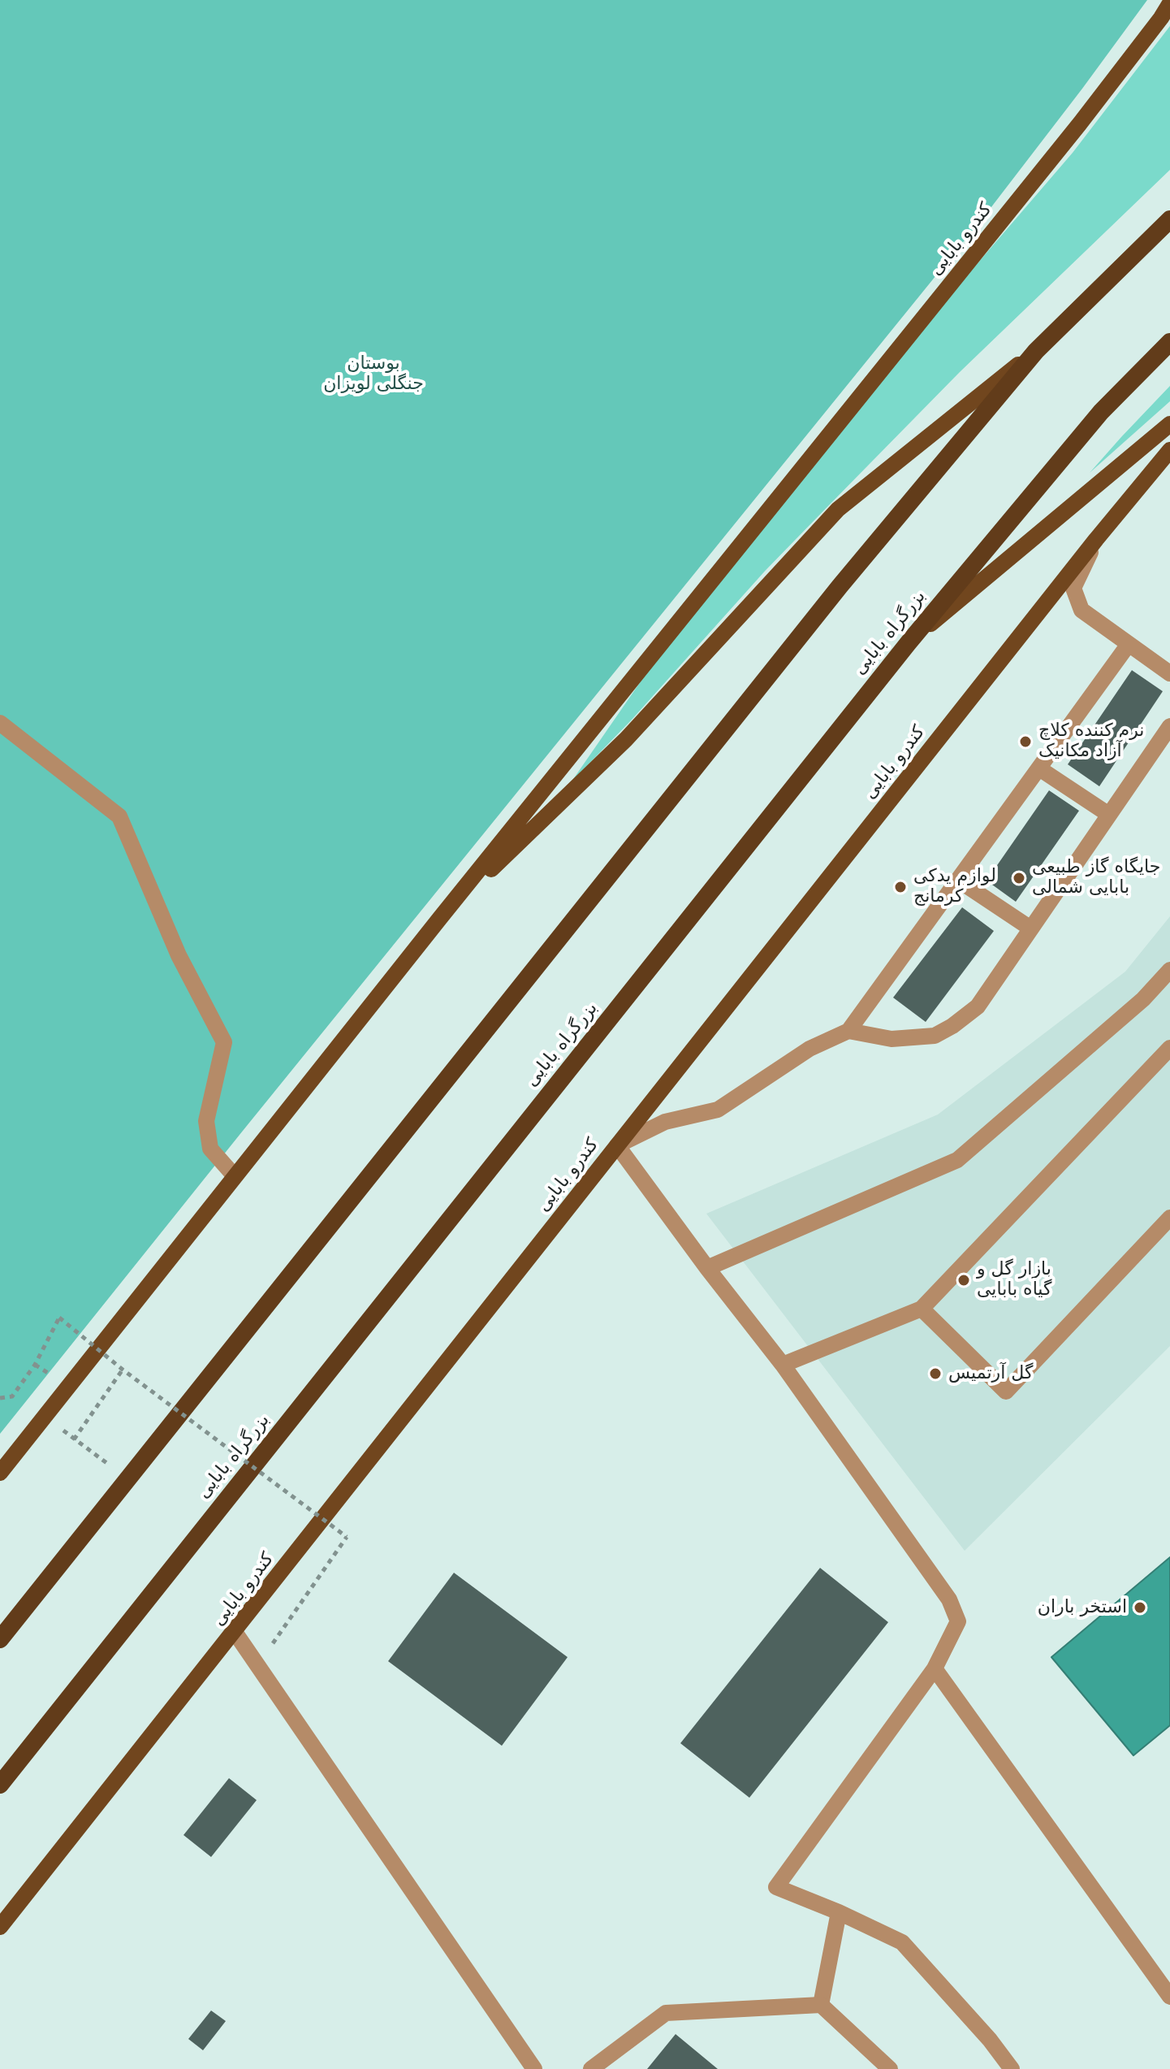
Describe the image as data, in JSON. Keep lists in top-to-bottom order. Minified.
{"streets":{"highway":["بزرگراه بابایی"],"main road":["کندرو بابایی"]},"parks":["بوستان جنگلی لویزان"],"places":["نرم کننده کلاچ آزاد مکانیک","جایگاه گاز طبیعی بابایی شمالی","لوازم یدکی کرمانج","بازار گل و گیاه بابایی","گل آرتمیس","استخر باران"]}
